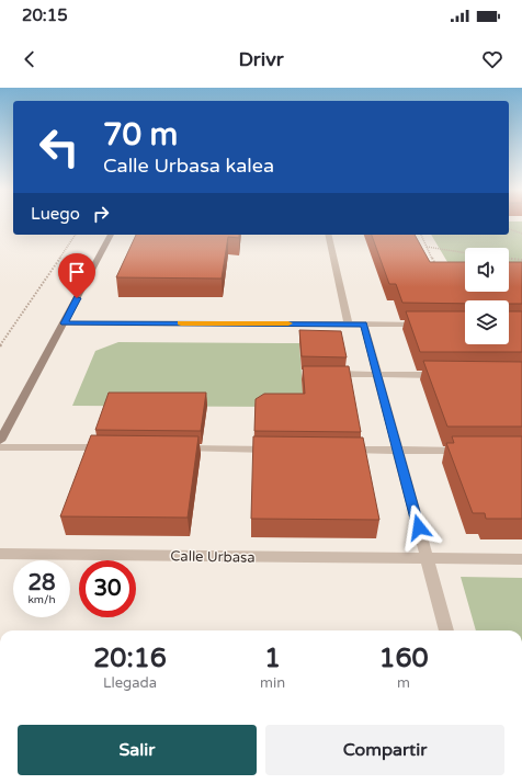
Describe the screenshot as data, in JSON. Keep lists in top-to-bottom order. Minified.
{"streets":{"street":["Calle Urbasa"]},"page":{"status":"20:15","header":"Drivr","turn":["70 m","Calle Urbasa kalea"],"then":"Luego","speed":"28 km/h","limit":"30","eta":["20:16","Llegada","1","min","160","m"],"buttons":["Salir","Compartir"]}}
